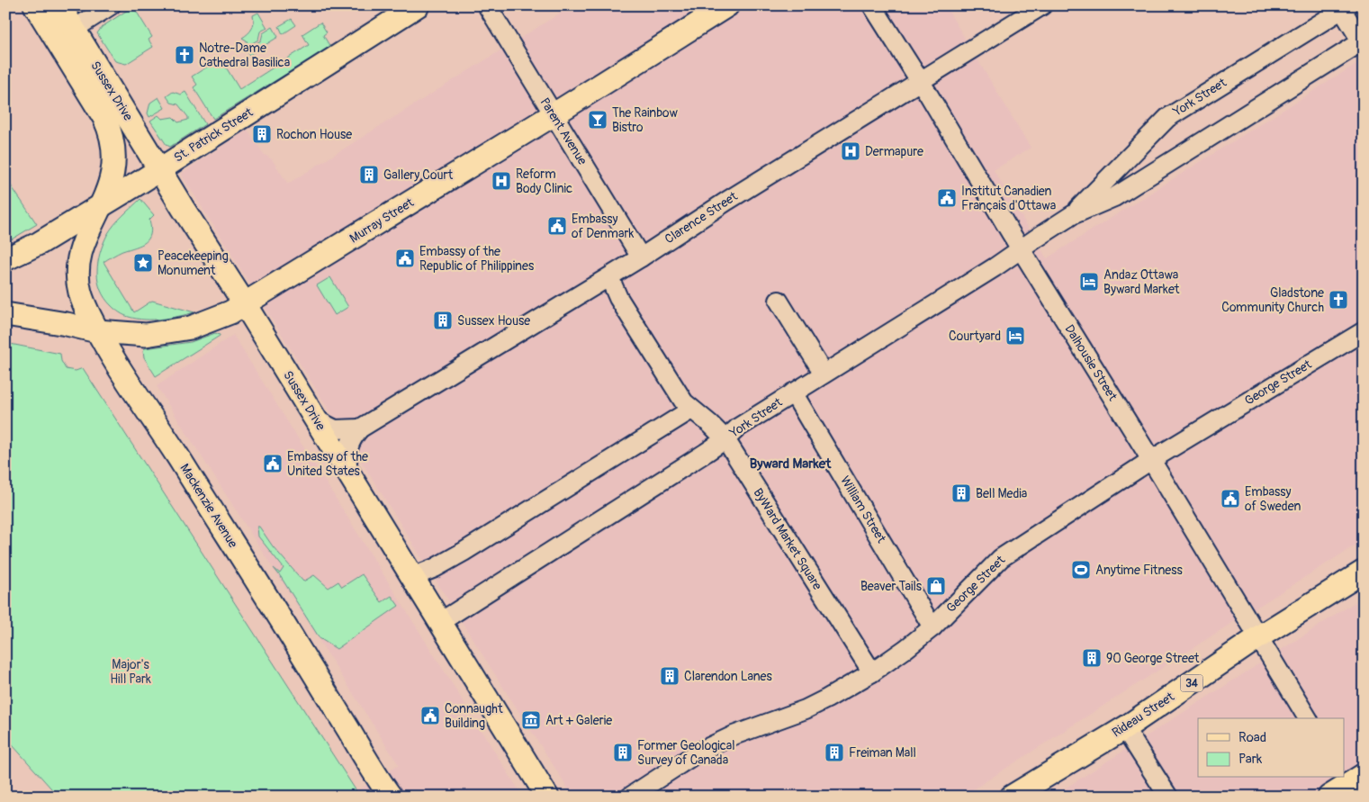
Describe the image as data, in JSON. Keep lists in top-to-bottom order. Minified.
{"streets":{"main road":["Sussex Drive","St. Patrick Street","Murray Street","Mackenzie Avenue","34","Rideau Street"],"street":["York Street","Parent Avenue","Clarence Street","Dalhousie Street","George Street","William Street","ByWard Market Square"]},"crossings":[["Sussex Drive","York Street"],["Sussex Drive","St. Patrick Street"],["Sussex Drive","Clarence Street"],["Sussex Drive","Murray Street"],["Sussex Drive","Mackenzie Avenue"],["York Street","Dalhousie Street"],["York Street","William Street"],["York Street","ByWard Market Square"],["Parent Avenue","Clarence Street"],["Parent Avenue","Murray Street"],["St. Patrick Street","Mackenzie Avenue"],["Clarence Street","Dalhousie Street"],["Clarence Street","ByWard Market Square"],["Murray Street","Mackenzie Avenue"],["Dalhousie Street","George Street"],["Dalhousie Street","Rideau Street"],["George Street","William Street"],["George Street","ByWard Market Square"]],"districts":["Byward Market"],"parks":["Major's Hill Park"],"places":{"church":["Notre-Dame Cathedral Basilica","Gladstone Community Church"],"bar":["The Rainbow Bistro"],"building":["Rochon House","Gallery Court","Sussex House","Bell Media","90 George Street","Clarendon Lanes","Former Geological Survey of Canada","Freiman Mall"],"hospital":["Dermapure","Reform Body Clinic"],"public building":["Institut Canadien Français d'Ottawa","Embassy of Denmark","Embassy of the Republic of Philippines","Embassy of the United States","Embassy of Sweden","Connaught Building"],"place":["Peacekeeping Monument"],"hotel":["Andaz Ottawa Byward Market","Courtyard"],"sports":["Anytime Fitness"],"shop":["Beaver Tails"],"museum":["Art + Galerie"]},"legend":["Road","Park"]}
